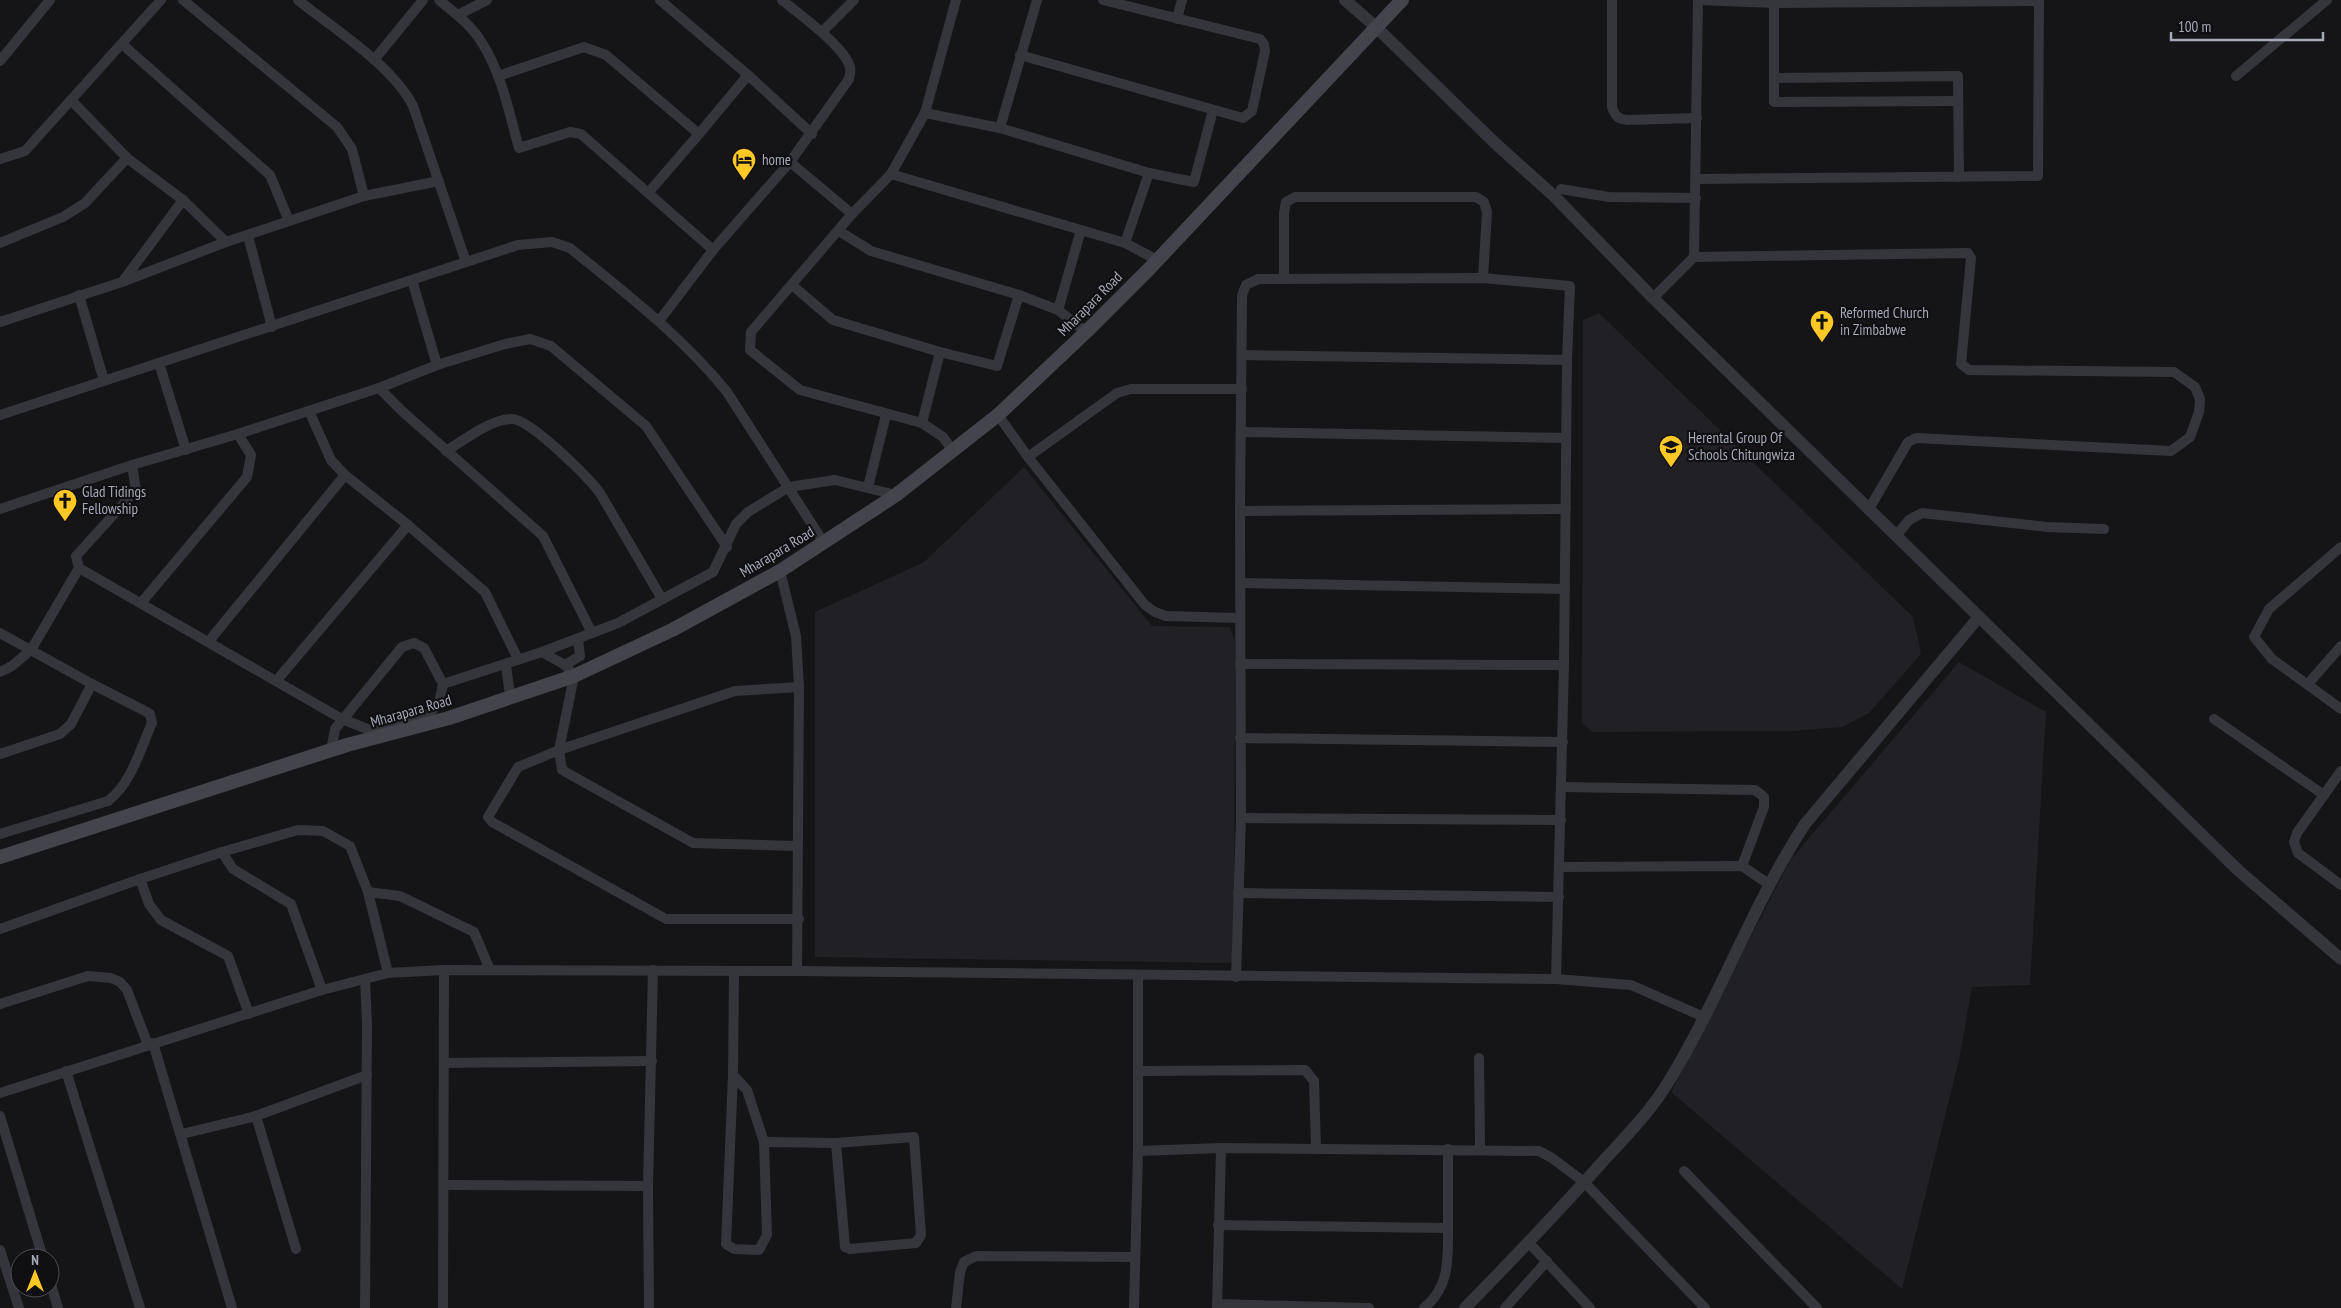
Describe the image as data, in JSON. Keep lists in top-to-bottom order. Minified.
{"streets":{"main road":["Mharapara Road"]},"places":{"hotel":["home"],"church":["Reformed Church in Zimbabwe","Glad Tidings Fellowship"],"school or university":["Herental Group Of Schools Chitungwiza"]},"scale_bar":"100 m","north":"top"}
